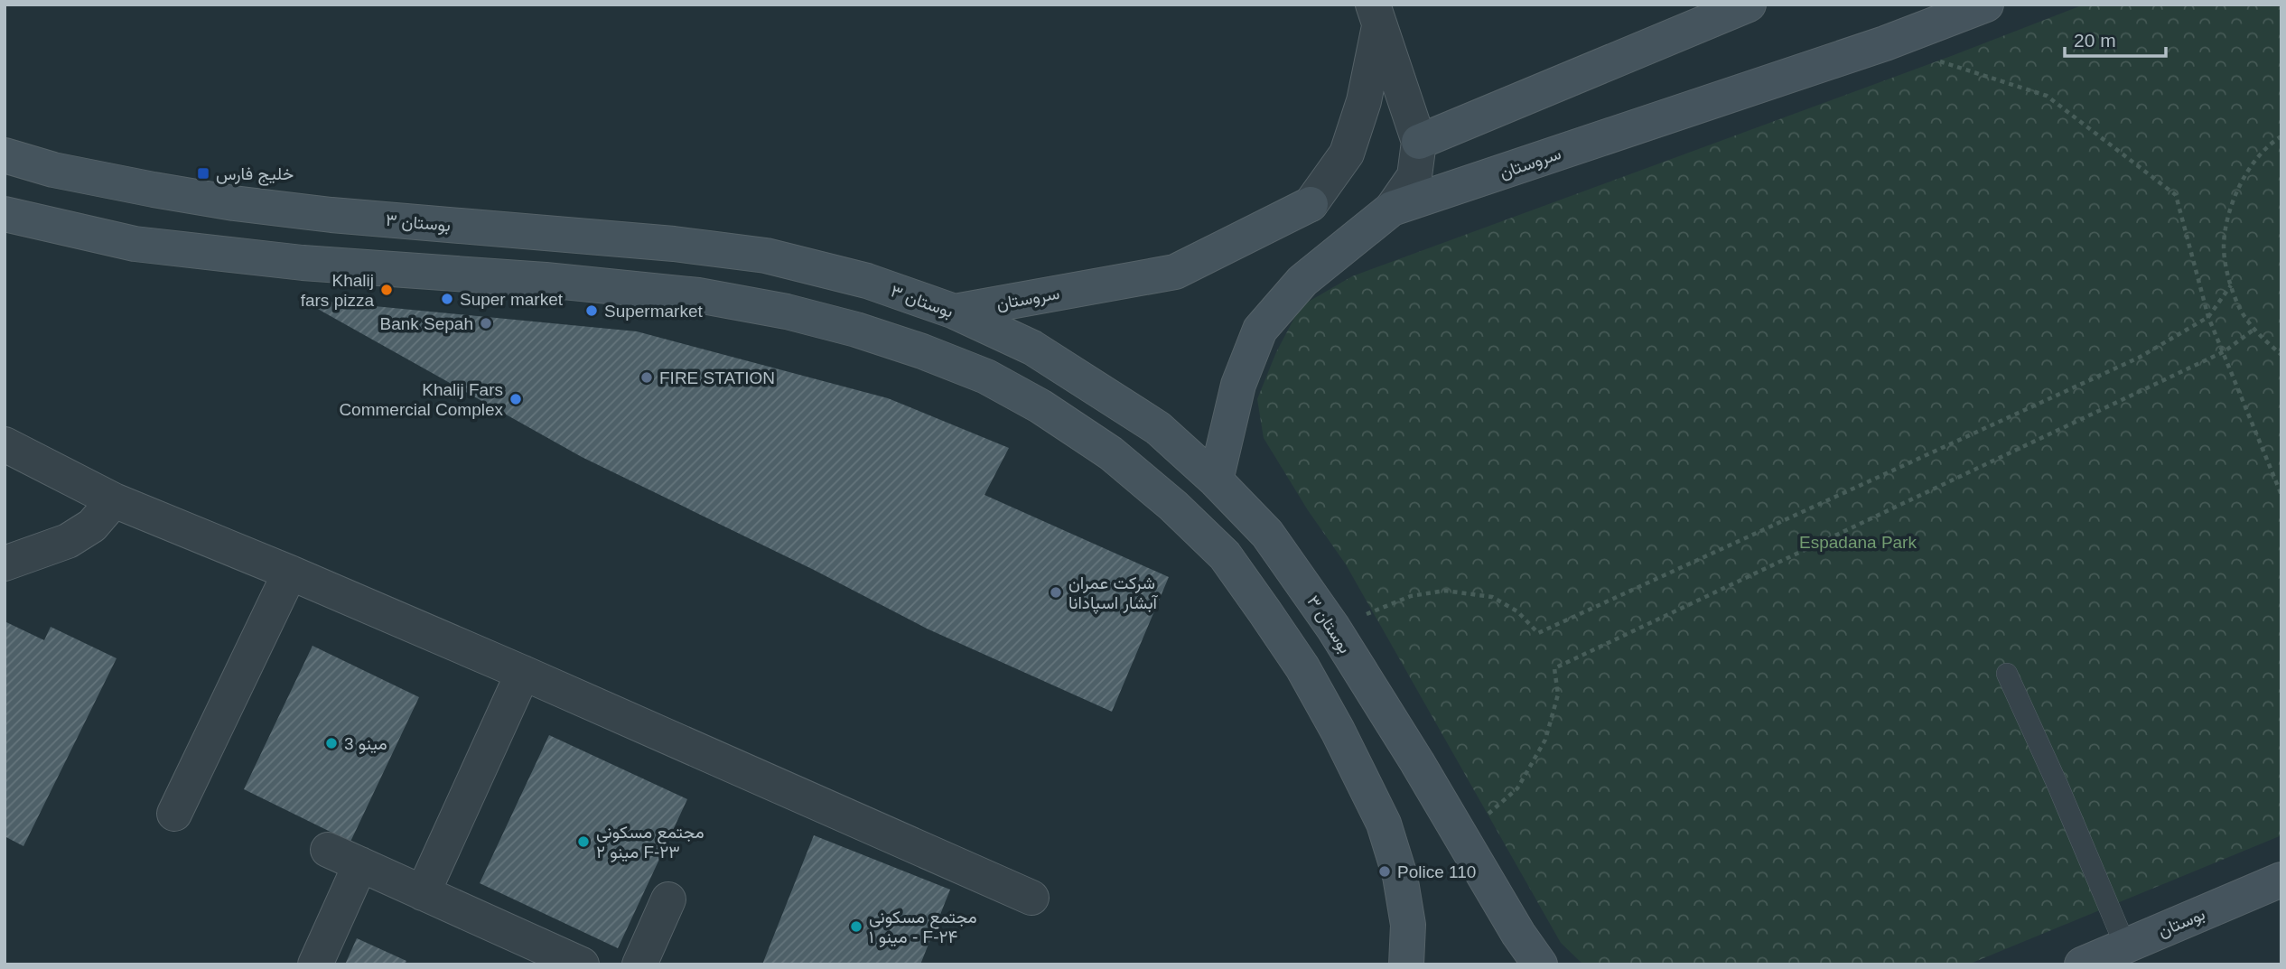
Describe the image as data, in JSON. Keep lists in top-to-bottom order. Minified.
{"streets":{"street":["سروستان","بوستان ۳","بوستان"]},"crossings":[["سروستان","بوستان ۳"]],"parks":["Espadana Park"],"places":{"transit":["خلیج فارس"],"other":["Khalij fars pizza","Super market","Supermarket","Bank Sepah","FIRE STATION","Khalij Fars Commercial Complex","شرکت عمران آبشار اسپادانا","مینو 3","مجتمع مسکونی مینو ۲ F-۲۳","Police 110","مجتمع مسکونی مینو ۱ - F-۲۴"]},"scale_bar":"20 m"}
